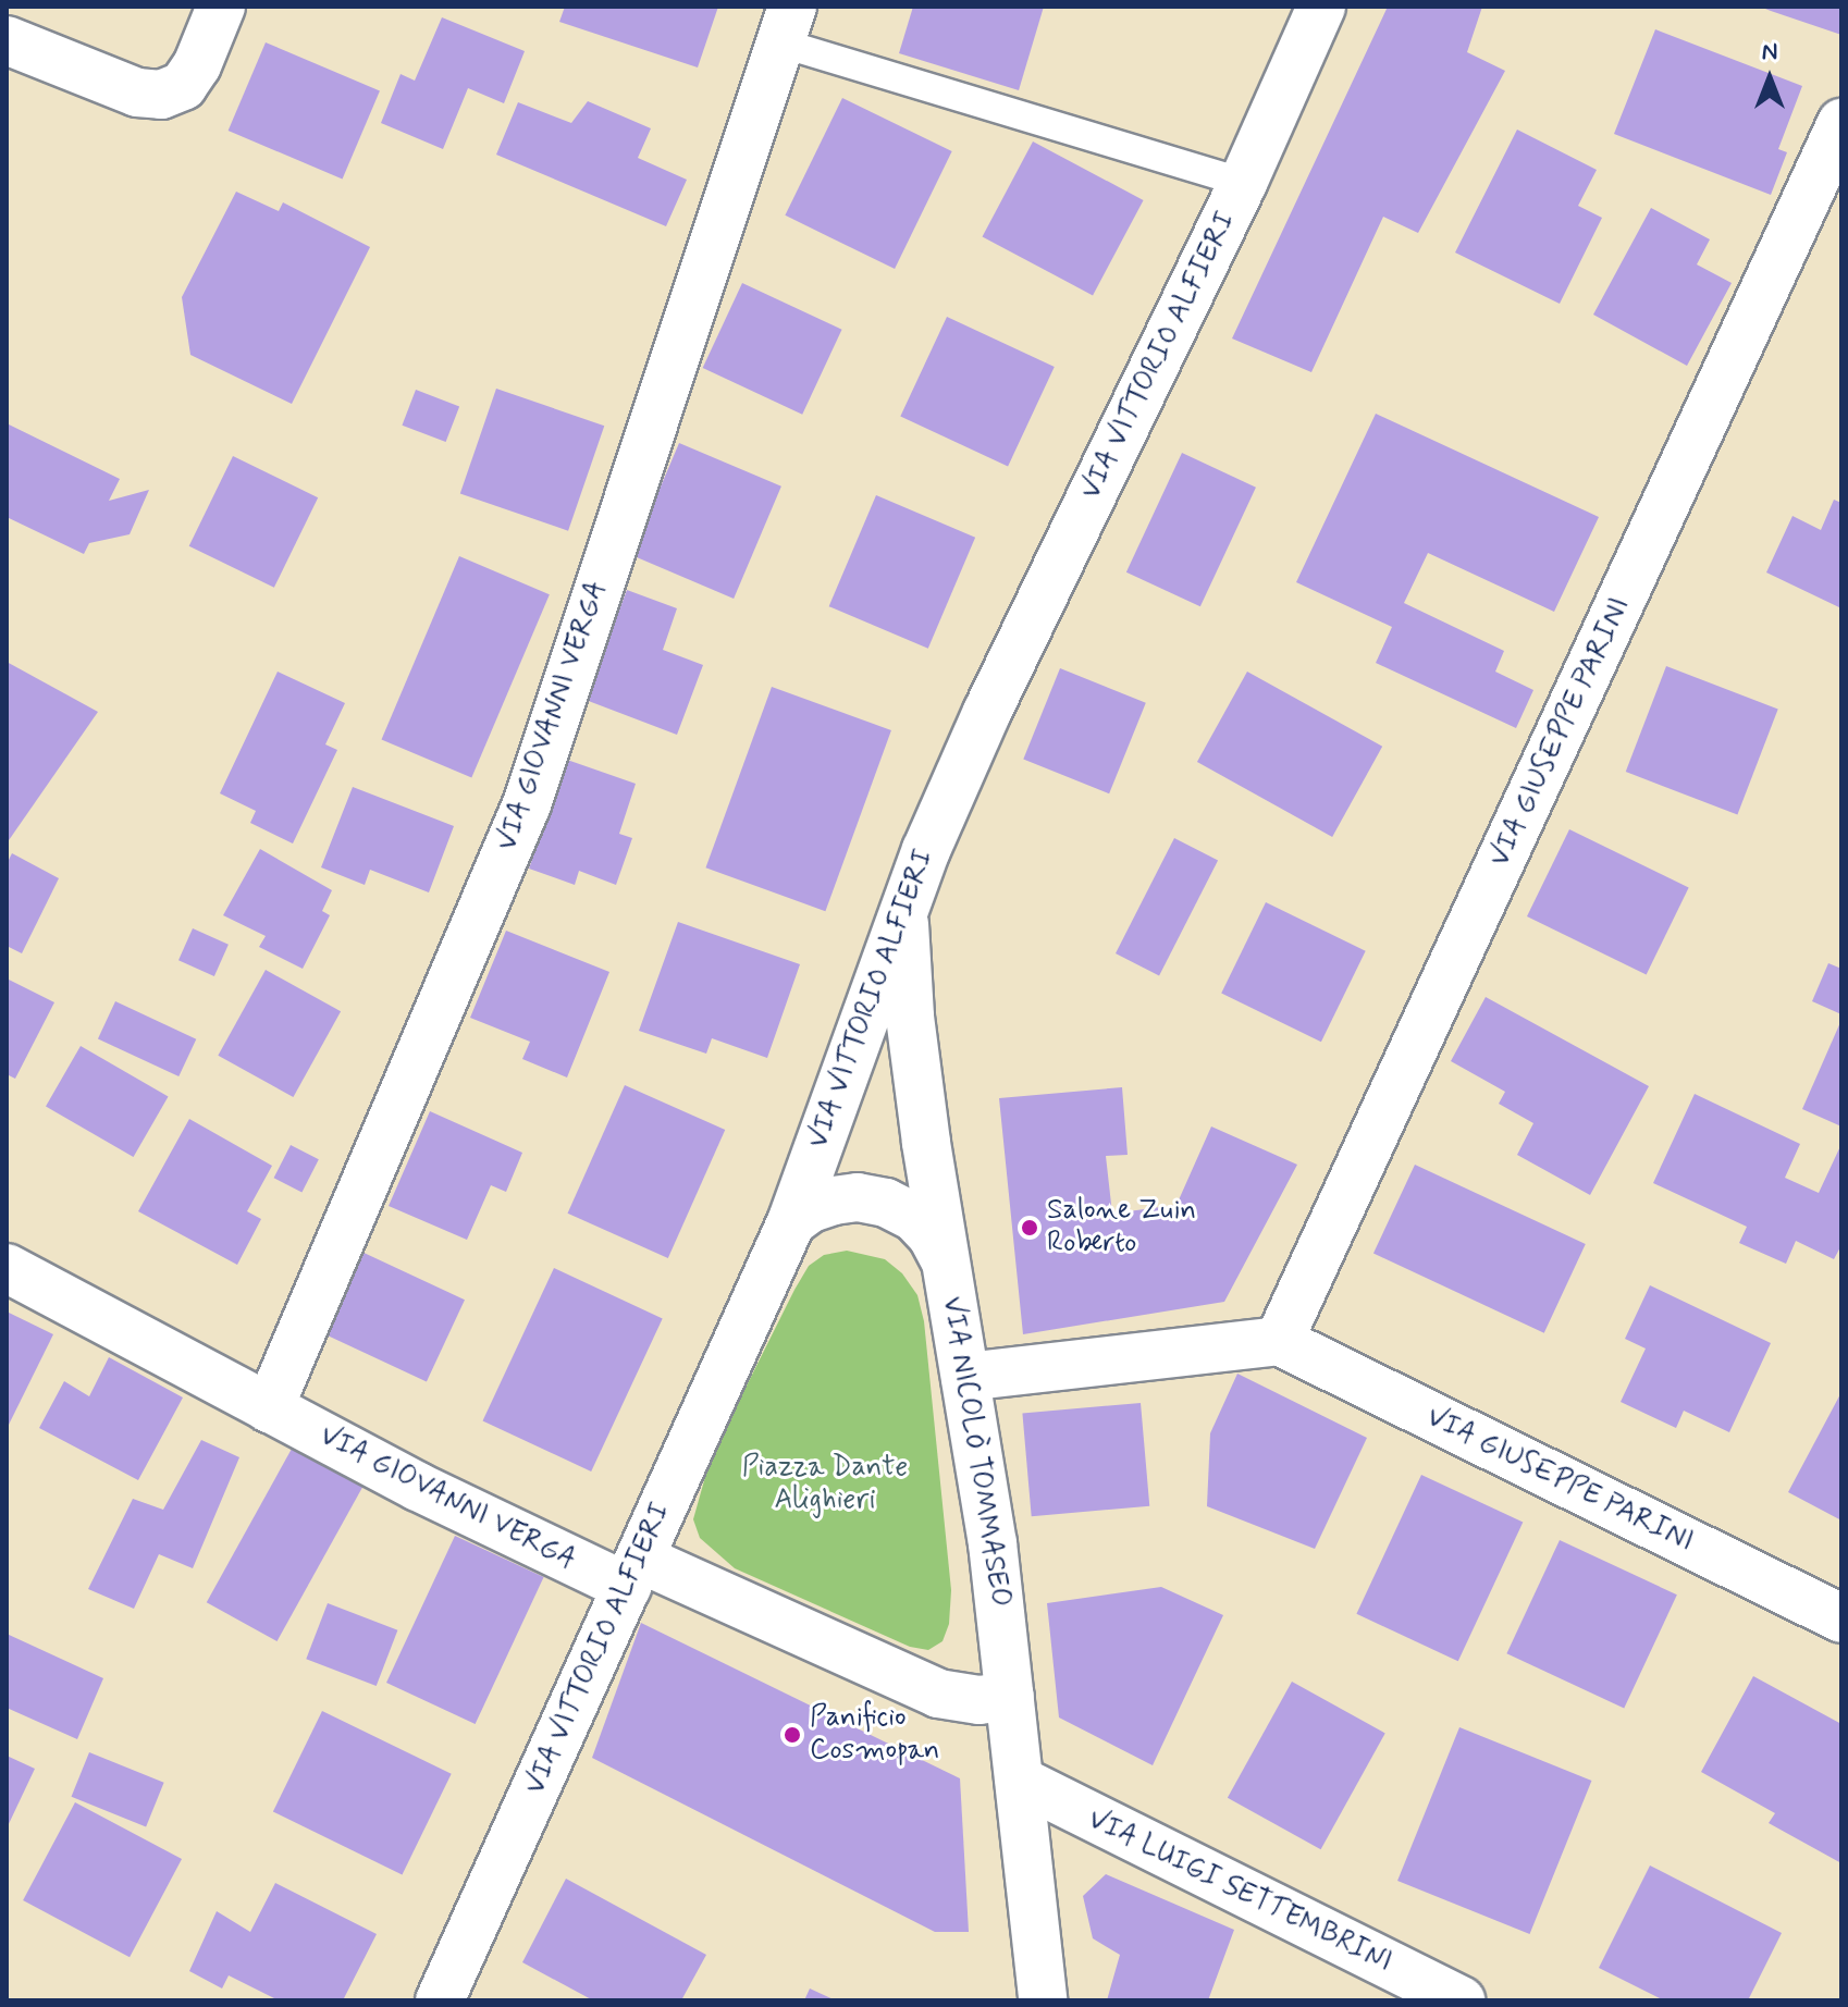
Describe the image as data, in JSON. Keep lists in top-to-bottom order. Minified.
{"streets":{"street":["VIA VITTORIO ALFIERI","VIA GIOVANNI VERGA","VIA GIUSEPPE PARINI","VIA NICOLÒ TOMMASEO","VIA LUIGI SETTEMBRINI"]},"crossings":[["VIA VITTORIO ALFIERI","VIA GIOVANNI VERGA"],["VIA VITTORIO ALFIERI","VIA NICOLÒ TOMMASEO"],["VIA NICOLÒ TOMMASEO","VIA LUIGI SETTEMBRINI"]],"parks":["Piazza Dante Alighieri"],"places":["Salone Zuin Roberto","Panificio Cosmopan"],"north":"top"}
